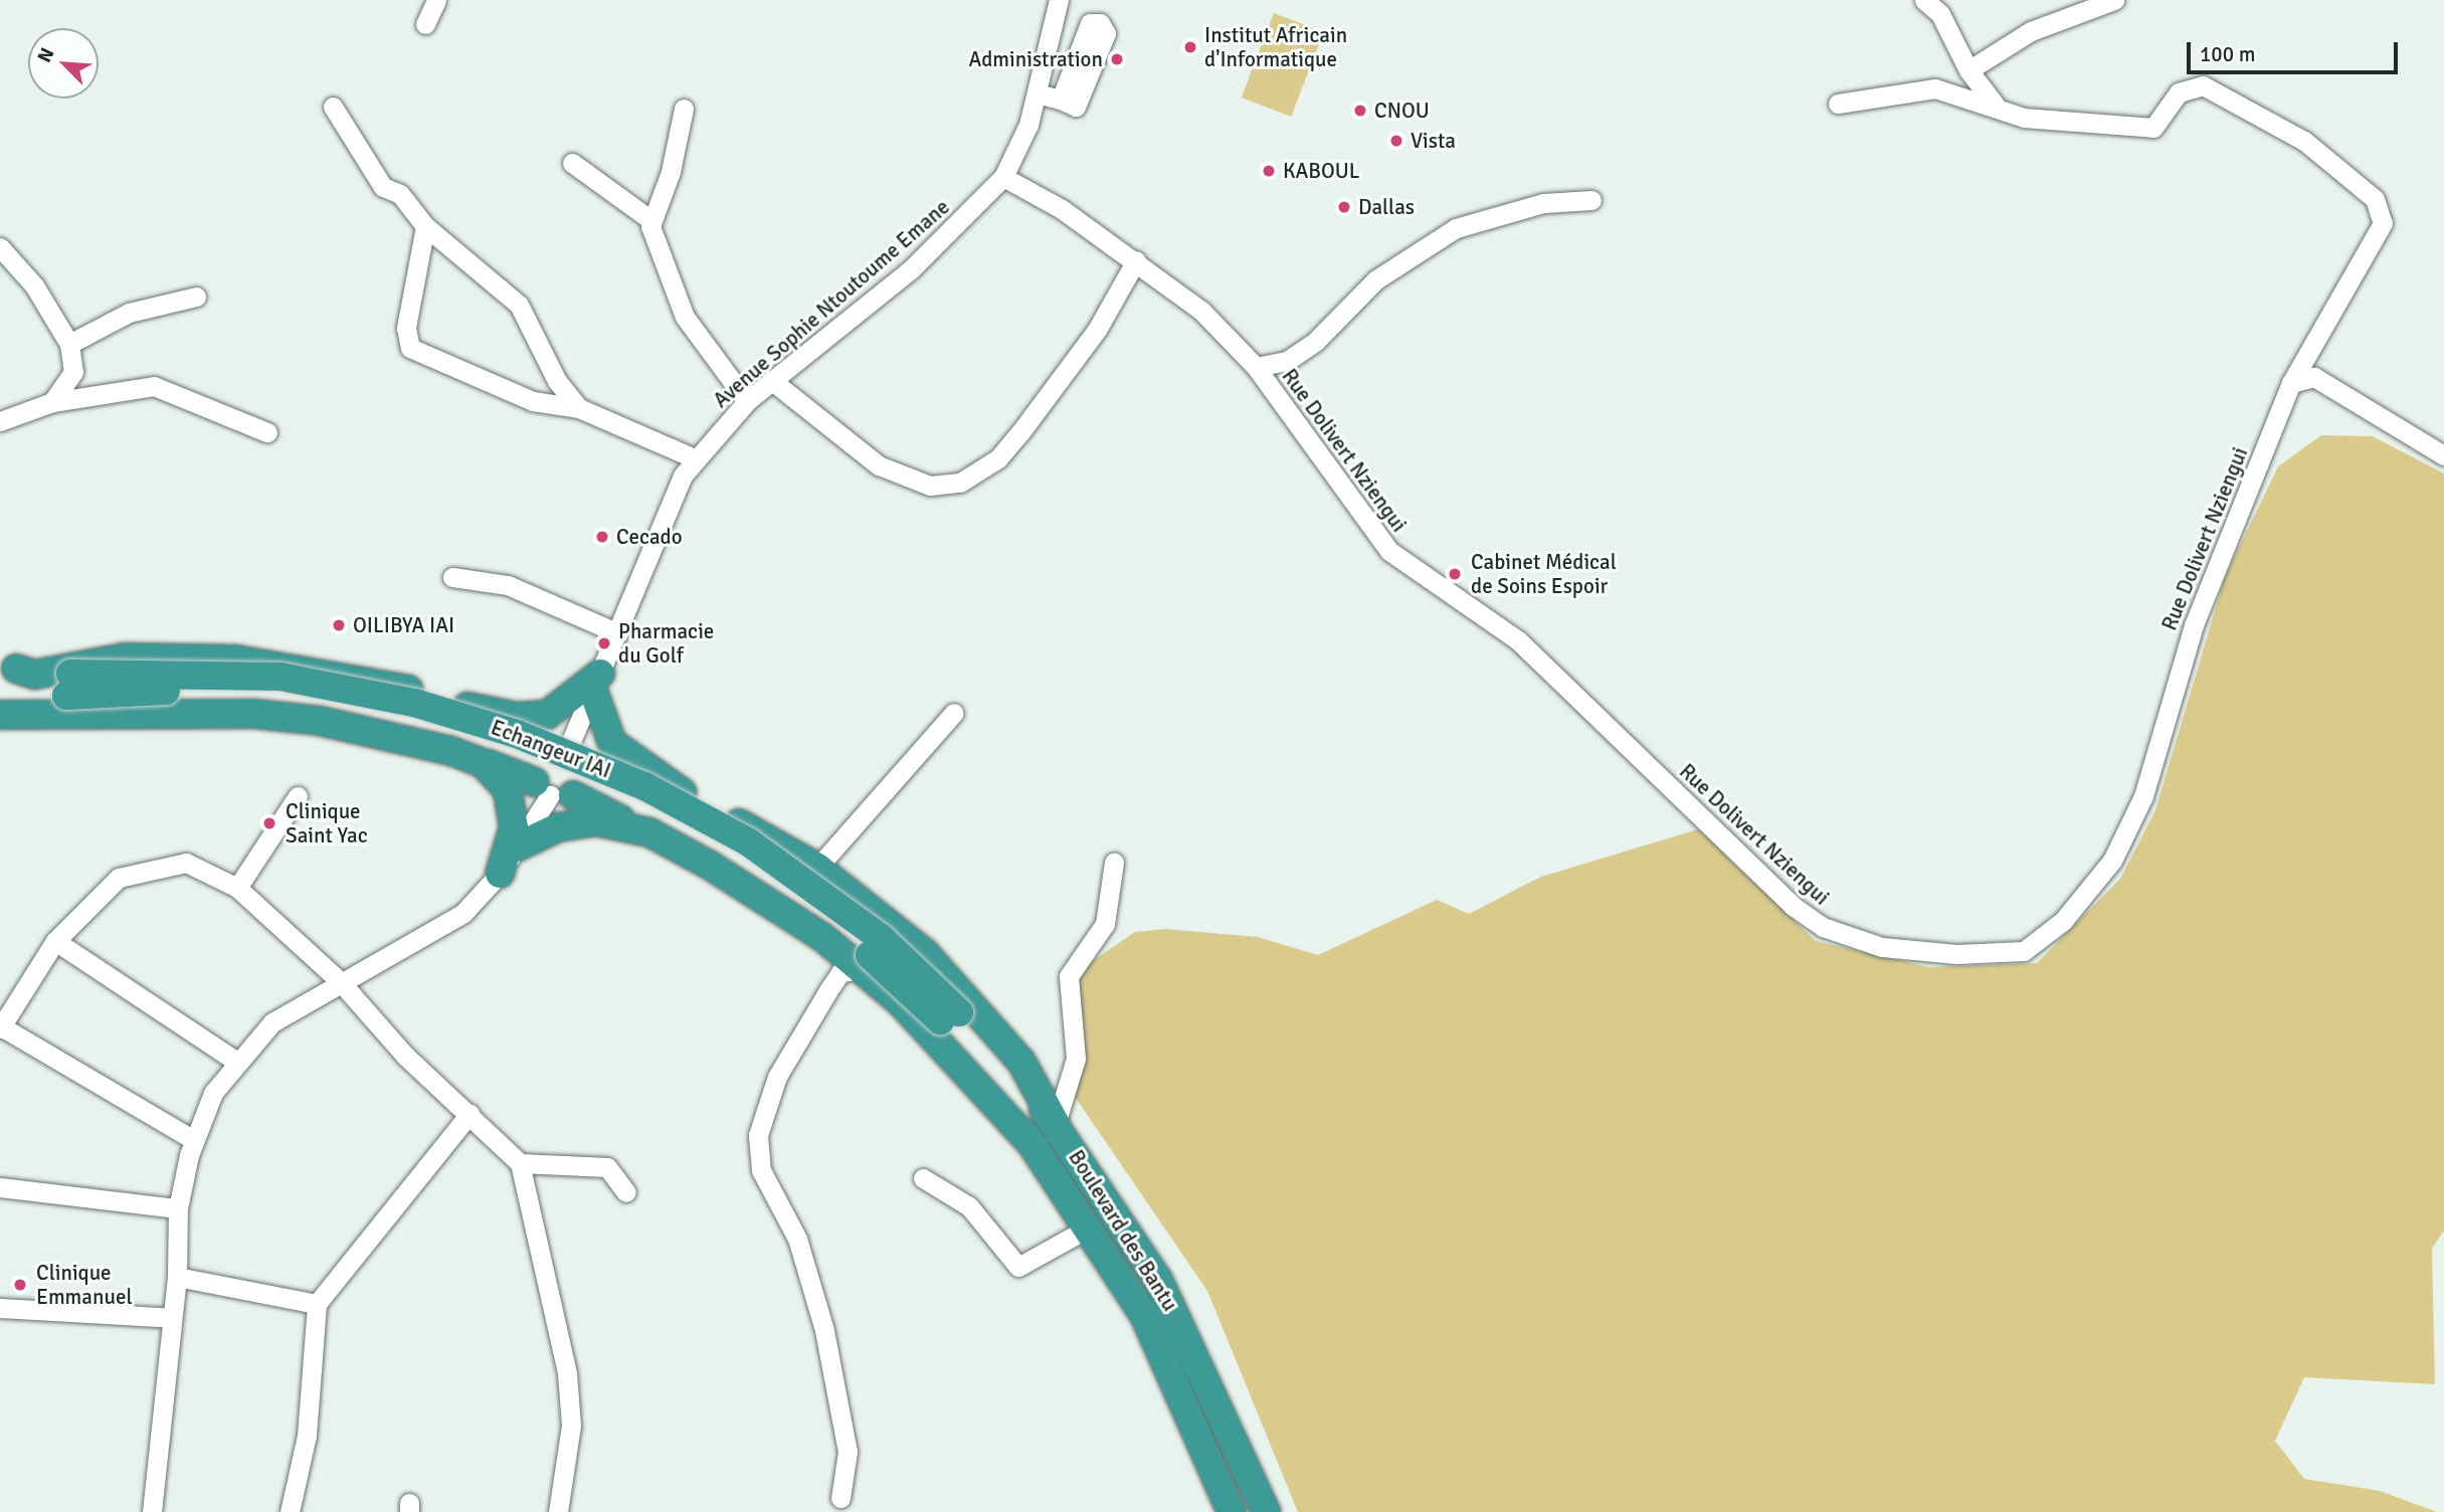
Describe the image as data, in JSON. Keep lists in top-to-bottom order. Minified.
{"streets":{"highway":["Echangeur IAI","Boulevard des Bantu"],"street":["Avenue Sophie Ntoutoume Emane","Rue Dolivert Nziengui"]},"crossings":[["Avenue Sophie Ntoutoume Emane","Rue Dolivert Nziengui"],["Echangeur IAI","Boulevard des Bantu"]],"places":["Institut Africain d'Informatique","Administration","CNOU","Vista","KABOUL","Dallas","Cecado","Cabinet Médical de Soins Espoir","OILIBYA IAI","Pharmacie du Golf","Clinique Saint Yac","Clinique Emmanuel"],"scale_bar":"100 m","north":"top left"}
